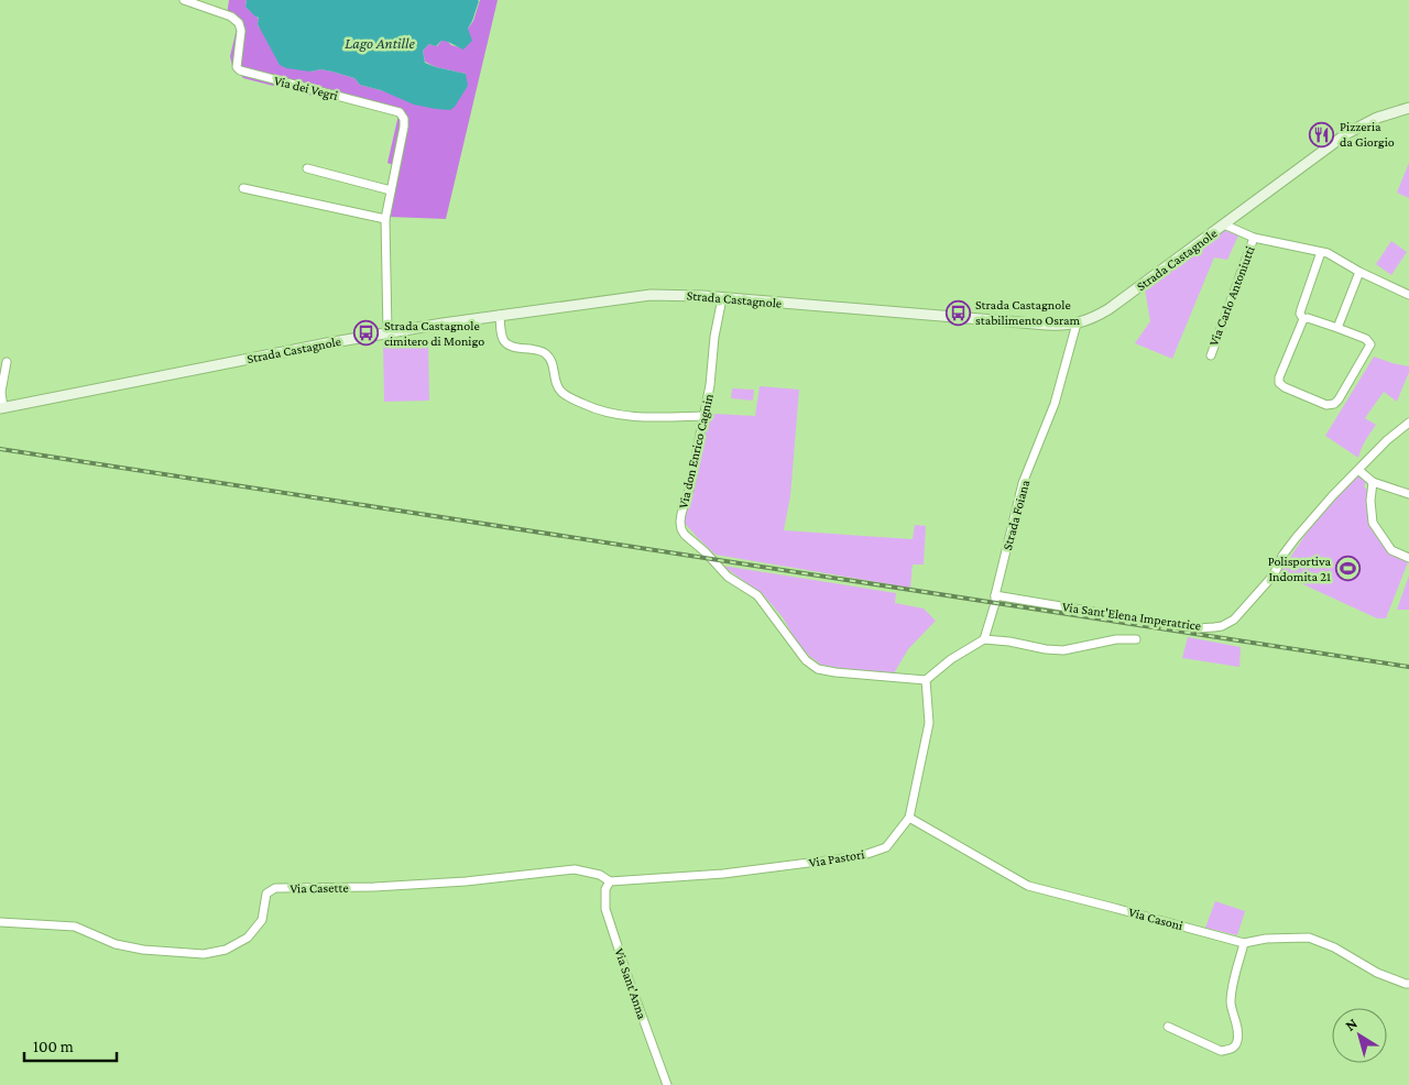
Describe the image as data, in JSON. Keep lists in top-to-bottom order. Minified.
{"streets":{"main road":["Strada Castagnole"],"street":["Via dei Vegri","Via Carlo Antoniutti","Via don Enrico Cagnin","Strada Foiana","Via Sant'Elena Imperatrice","Via Pastori","Via Casette","Via Casoni","Via Sant'Anna"]},"crossings":[["Via dei Vegri","Strada Castagnole"],["Strada Castagnole","Via don Enrico Cagnin"],["Strada Castagnole","Strada Foiana"],["Via don Enrico Cagnin","Via Pastori"],["Strada Foiana","Via Sant'Elena Imperatrice"],["Via Pastori","Via Casette"],["Via Pastori","Via Casoni"],["Via Pastori","Via Sant'Anna"],["Via Casette","Via Sant'Anna"]],"water":["Lago Antille"],"places":{"restaurant":["Pizzeria da Giorgio"],"bus stop":["Strada Castagnole stabilimento Osram","Strada Castagnole cimitero di Monigo"],"sports":["Polisportiva Indomita 21"]},"scale_bar":"100 m","north":"top left"}
